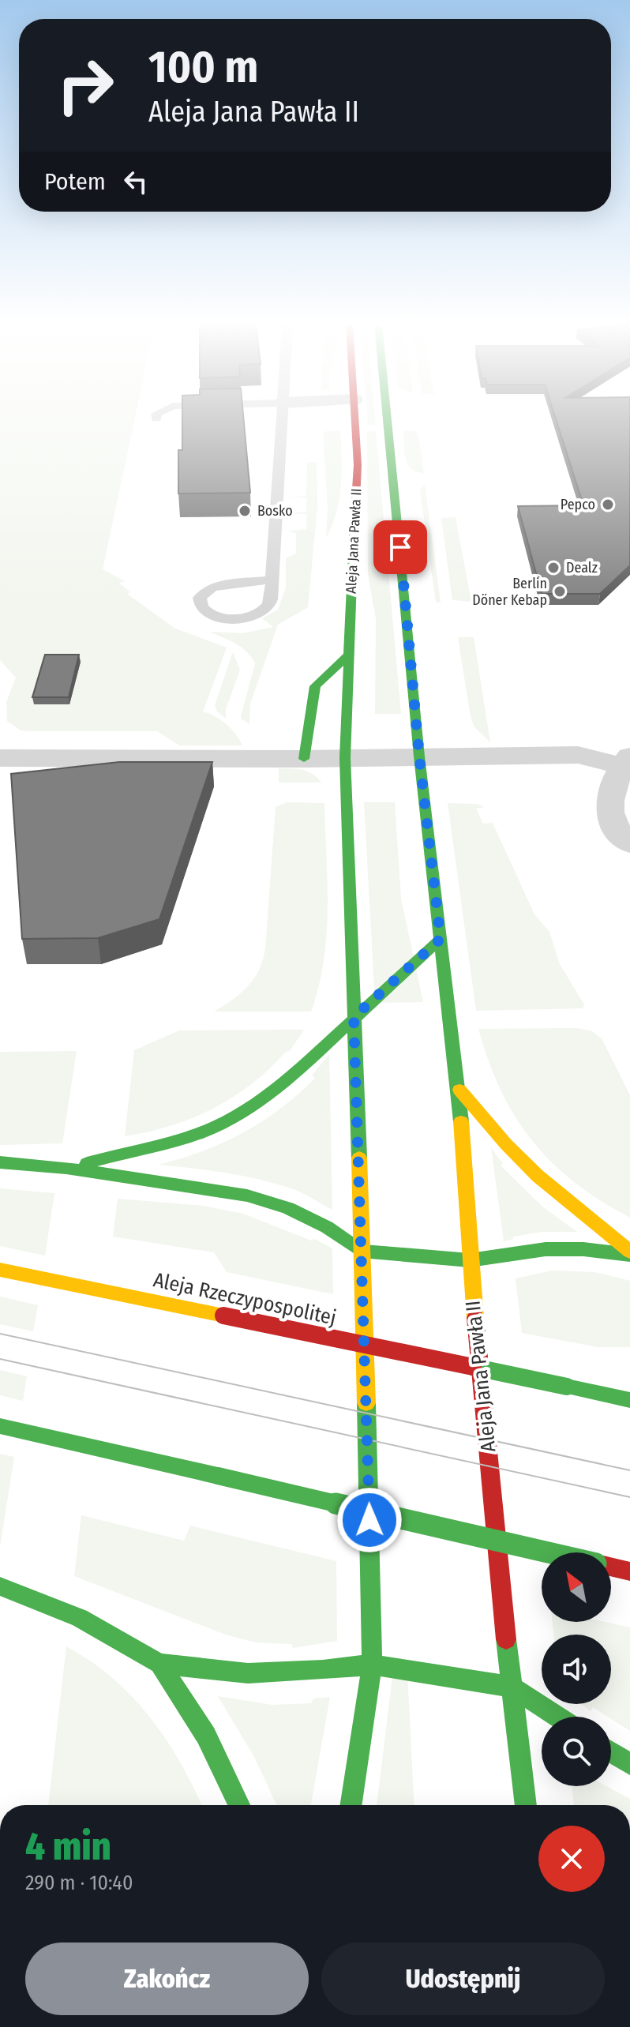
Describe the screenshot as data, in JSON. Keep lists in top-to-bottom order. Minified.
{"streets":{"main road":["Aleja Jana Pawła II","Aleja Rzeczypospolitej"]},"places":["Pepco","Bosko","Dealz","Berlin Döner Kebap"],"north":"top left","page":{"turn":["100 m","Aleja Jana Pawła II"],"then":"Potem","heading":["4 min","290 m · 10:40"],"buttons":["Zakończ","Udostępnij"]}}
